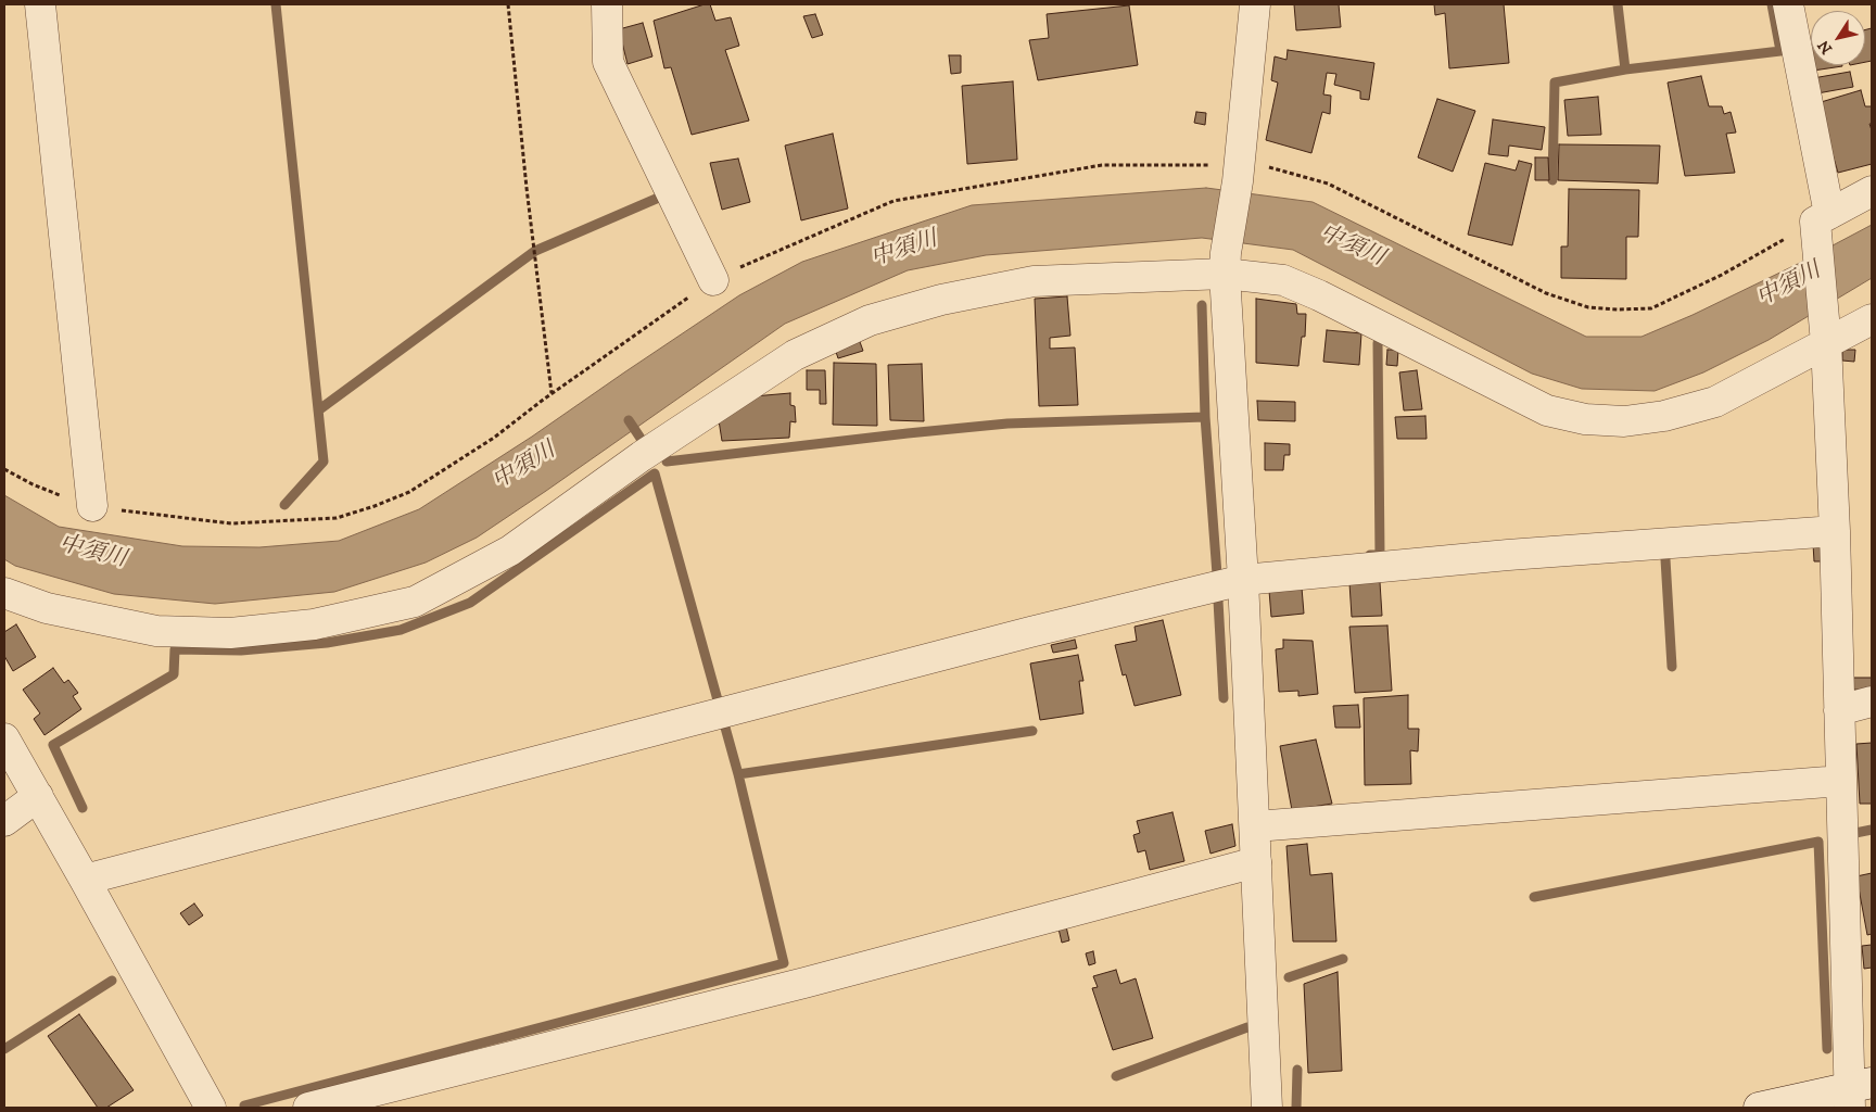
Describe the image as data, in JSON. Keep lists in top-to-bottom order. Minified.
{"water":["中須川"],"north":"bottom left"}
